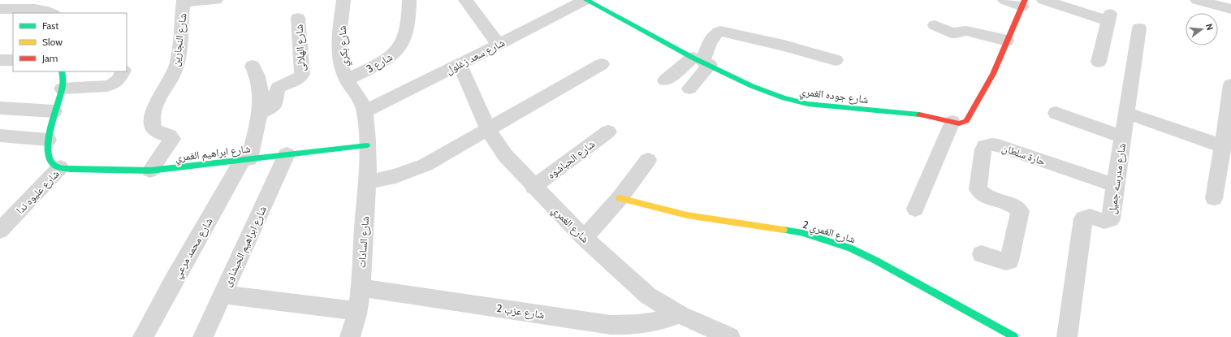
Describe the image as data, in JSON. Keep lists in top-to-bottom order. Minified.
{"streets":{"street":["شارع النجارين","شارع بكري","شارع الهلالى","شارع سعد زغلول","شارع 3","شارع جوده الغمري","شارع ابراهيم الغمري","حارة سلطان","شارع الحباشوه","شارع مدرسه جميل","شارع عليوه ندا","شارع الغمري","شارع الغمري 2","شارع السادات","شارع ابراهيم الحبشاوى","شارع محمد مرعي","شارع عزب 2"]},"crossings":[["شارع النجارين","شارع ابراهيم الغمري"],["شارع بكري","شارع سعد زغلول"],["شارع بكري","شارع 3"],["شارع بكري","شارع ابراهيم الغمري"],["شارع بكري","شارع السادات"],["شارع الهلالى","شارع محمد مرعي"],["شارع سعد زغلول","شارع جوده الغمري"],["شارع سعد زغلول","شارع الغمري"],["شارع ابراهيم الغمري","شارع عليوه ندا"],["شارع ابراهيم الغمري","شارع السادات"],["شارع ابراهيم الغمري","شارع ابراهيم الحبشاوى"],["شارع ابراهيم الغمري","شارع محمد مرعي"],["حارة سلطان","شارع مدرسه جميل"],["شارع الحباشوه","شارع الغمري"],["شارع الغمري","شارع عزب 2"],["شارع السادات","شارع عزب 2"]],"legend":["Fast","Slow","Jam"],"north":"right"}
